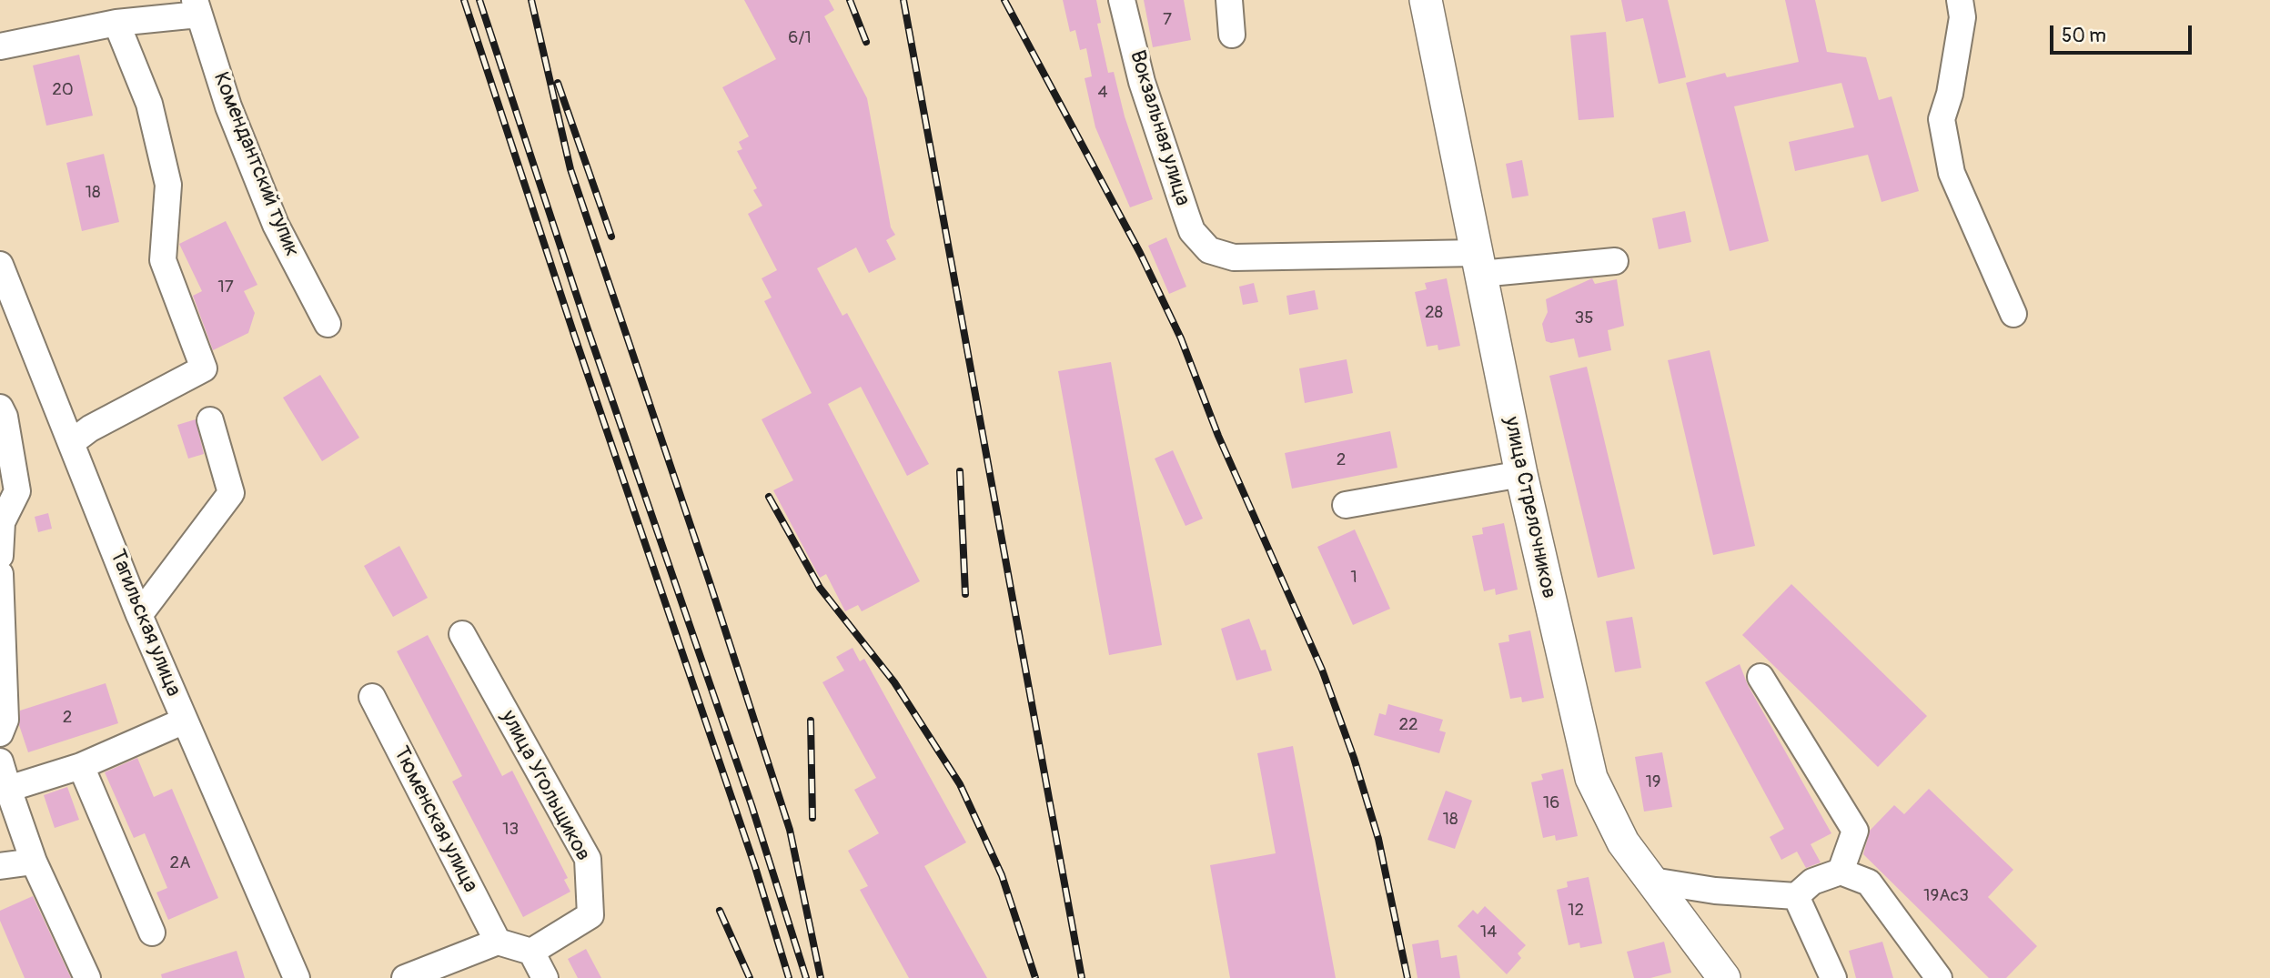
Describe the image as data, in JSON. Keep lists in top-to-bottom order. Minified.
{"streets":{"main road":["улица Стрелочников"],"street":["Вокзальная улица","Комендантский тупик","Тагильская улица","улица Угольщиков","Тюменская улица"]},"crossings":[["Вокзальная улица","улица Стрелочников"]],"house_numbers":["7","6/1","20","4","18","17","28","35","2","1","2","22","19","16","18","13","2А","19Ас3","12","14"],"scale_bar":"50 m"}
